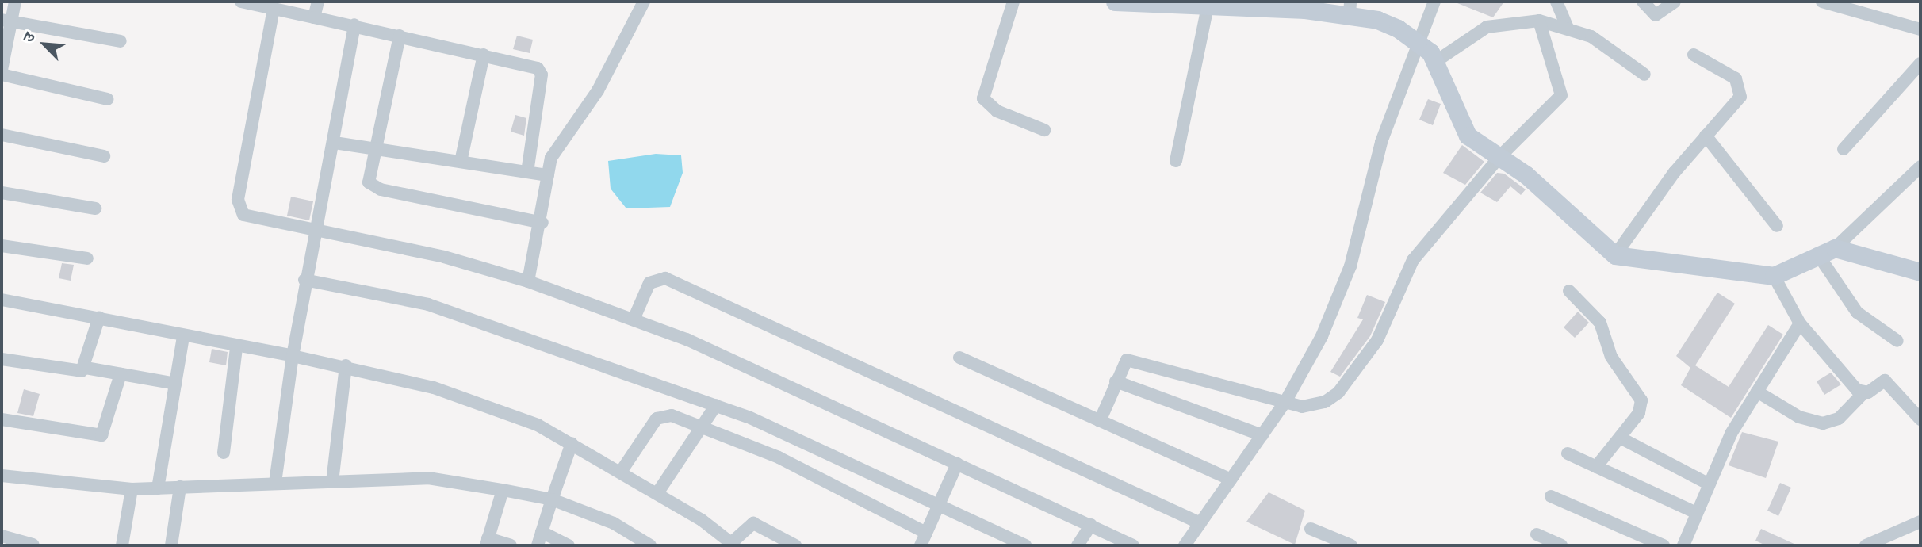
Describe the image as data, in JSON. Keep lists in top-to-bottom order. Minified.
{"north":"top left"}
